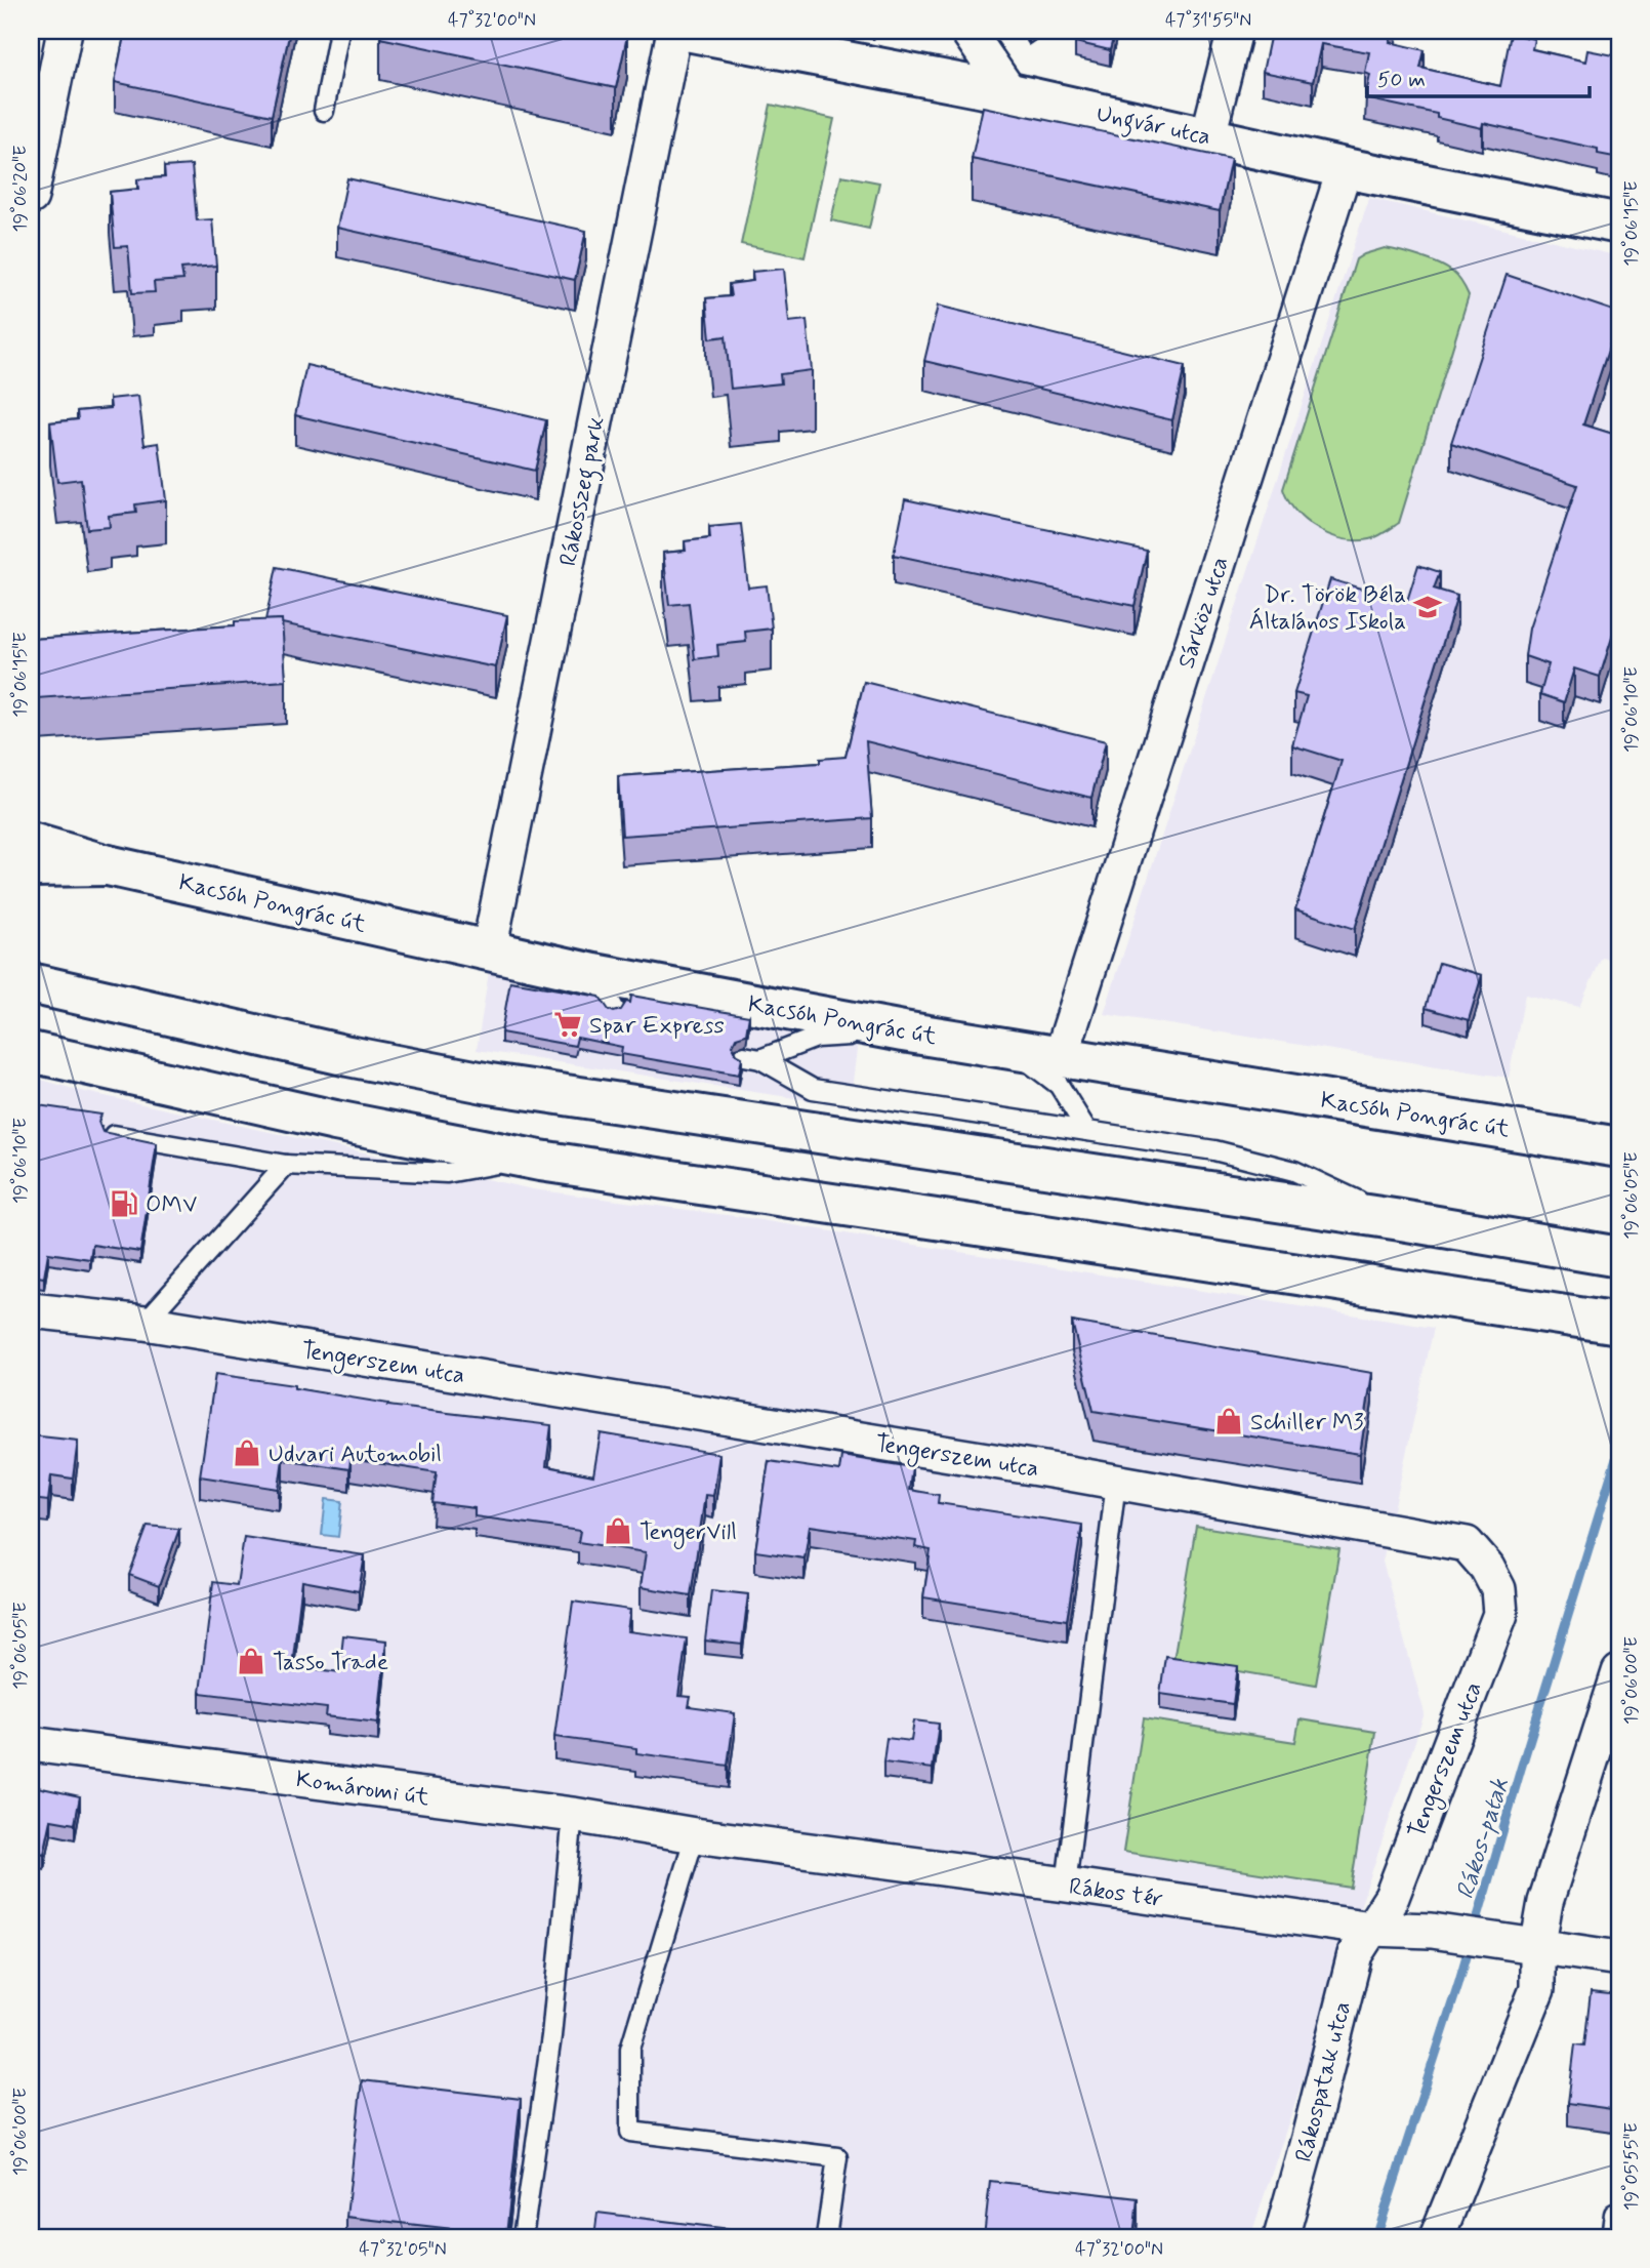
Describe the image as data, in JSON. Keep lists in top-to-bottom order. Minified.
{"streets":{"main road":["Ungvár utca","Kacsóh Pongrác út"],"street":["Rákosszeg park","Sárköz utca","Tengerszem utca","Komáromi út","Rákos tér","Rákospatak utca"]},"crossings":[["Ungvár utca","Sárköz utca"],["Rákosszeg park","Kacsóh Pongrác út"],["Sárköz utca","Kacsóh Pongrác út"],["Tengerszem utca","Rákos tér"],["Tengerszem utca","Rákospatak utca"],["Komáromi út","Rákos tér"],["Rákos tér","Rákospatak utca"]],"water":["Rákos-patak"],"places":{"school or university":["Dr. Török Béla Általános Iskola"],"supermarket":["Spar Express"],"fuel station":["OMV"],"shop":["Schiller M3","Udvari Automobil","TengerVill","Tasso Trade"]},"scale_bar":"50 m","coordinates":["47°32'00\"N","47°31'55\"N","19°06'20\"E","19°06'15\"E","19°06'10\"E","19°06'05\"E","19°06'00\"E","19°05'55\"E","47°32'05\"N"]}
